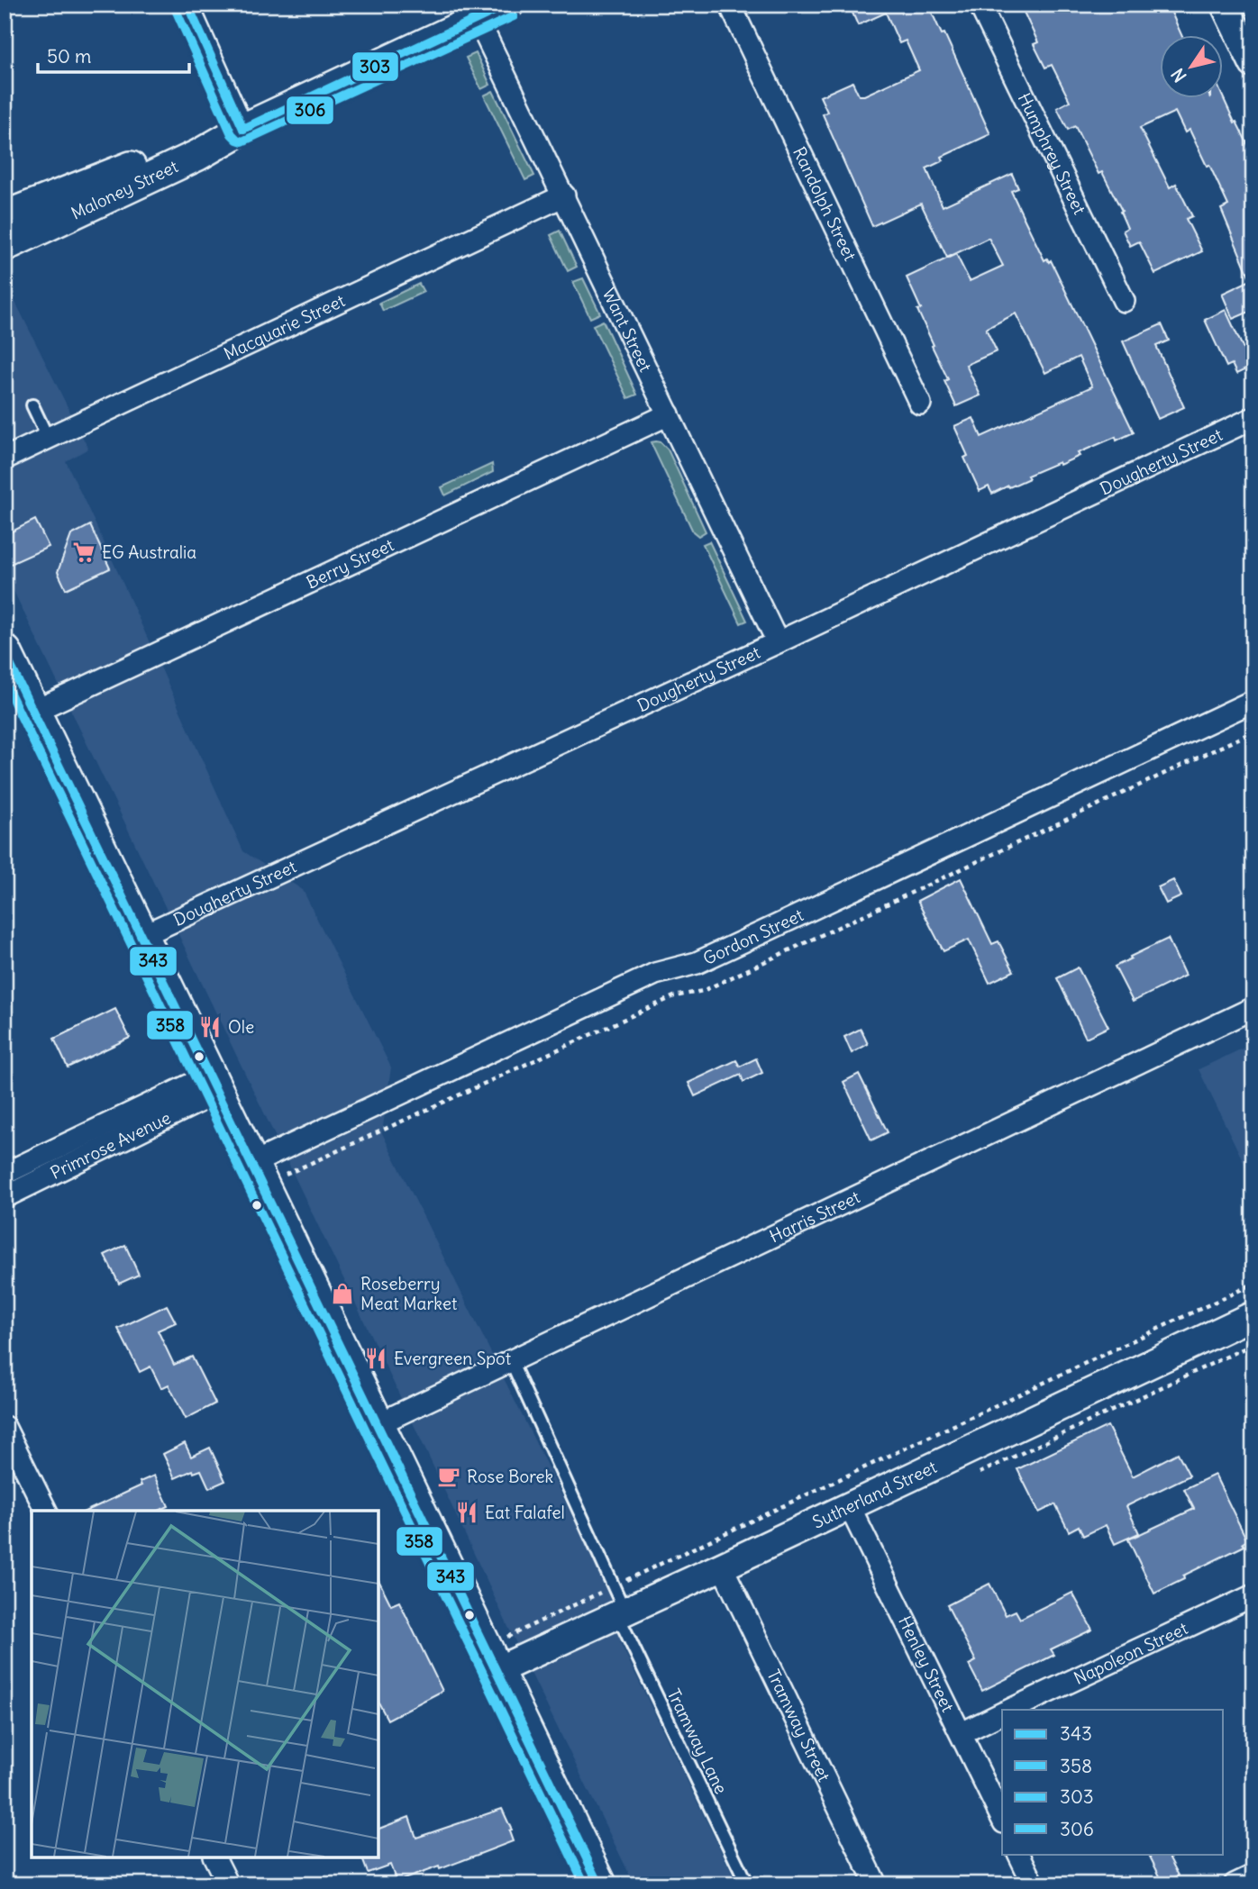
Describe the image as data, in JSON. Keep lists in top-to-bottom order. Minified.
{"streets":{"main road":["Maloney Street"],"street":["Humphrey Street","Randolph Street","Macquarie Street","Want Street","Dougherty Street","Berry Street","Gordon Street","Primrose Avenue","Harris Street","Sutherland Street","Napoleon Street","Henley Street","Tramway Street"],"lane":["Tramway Lane"]},"crossings":[["Maloney Street","Want Street"],["Macquarie Street","Want Street"],["Want Street","Dougherty Street"],["Want Street","Berry Street"],["Harris Street","Tramway Lane"],["Sutherland Street","Henley Street"],["Sutherland Street","Tramway Street"],["Sutherland Street","Tramway Lane"],["Napoleon Street","Henley Street"]],"places":{"supermarket":["EG Australia"],"restaurant":["Ole","Evergreen Spot","Eat Falafel"],"shop":["Roseberry Meat Market"],"cafe":["Rose Borek"]},"lines":["transit line 303","transit line 306","transit line 343","transit line 358"],"legend":["343","358","303","306"],"scale_bar":"50 m","north":"bottom left"}
